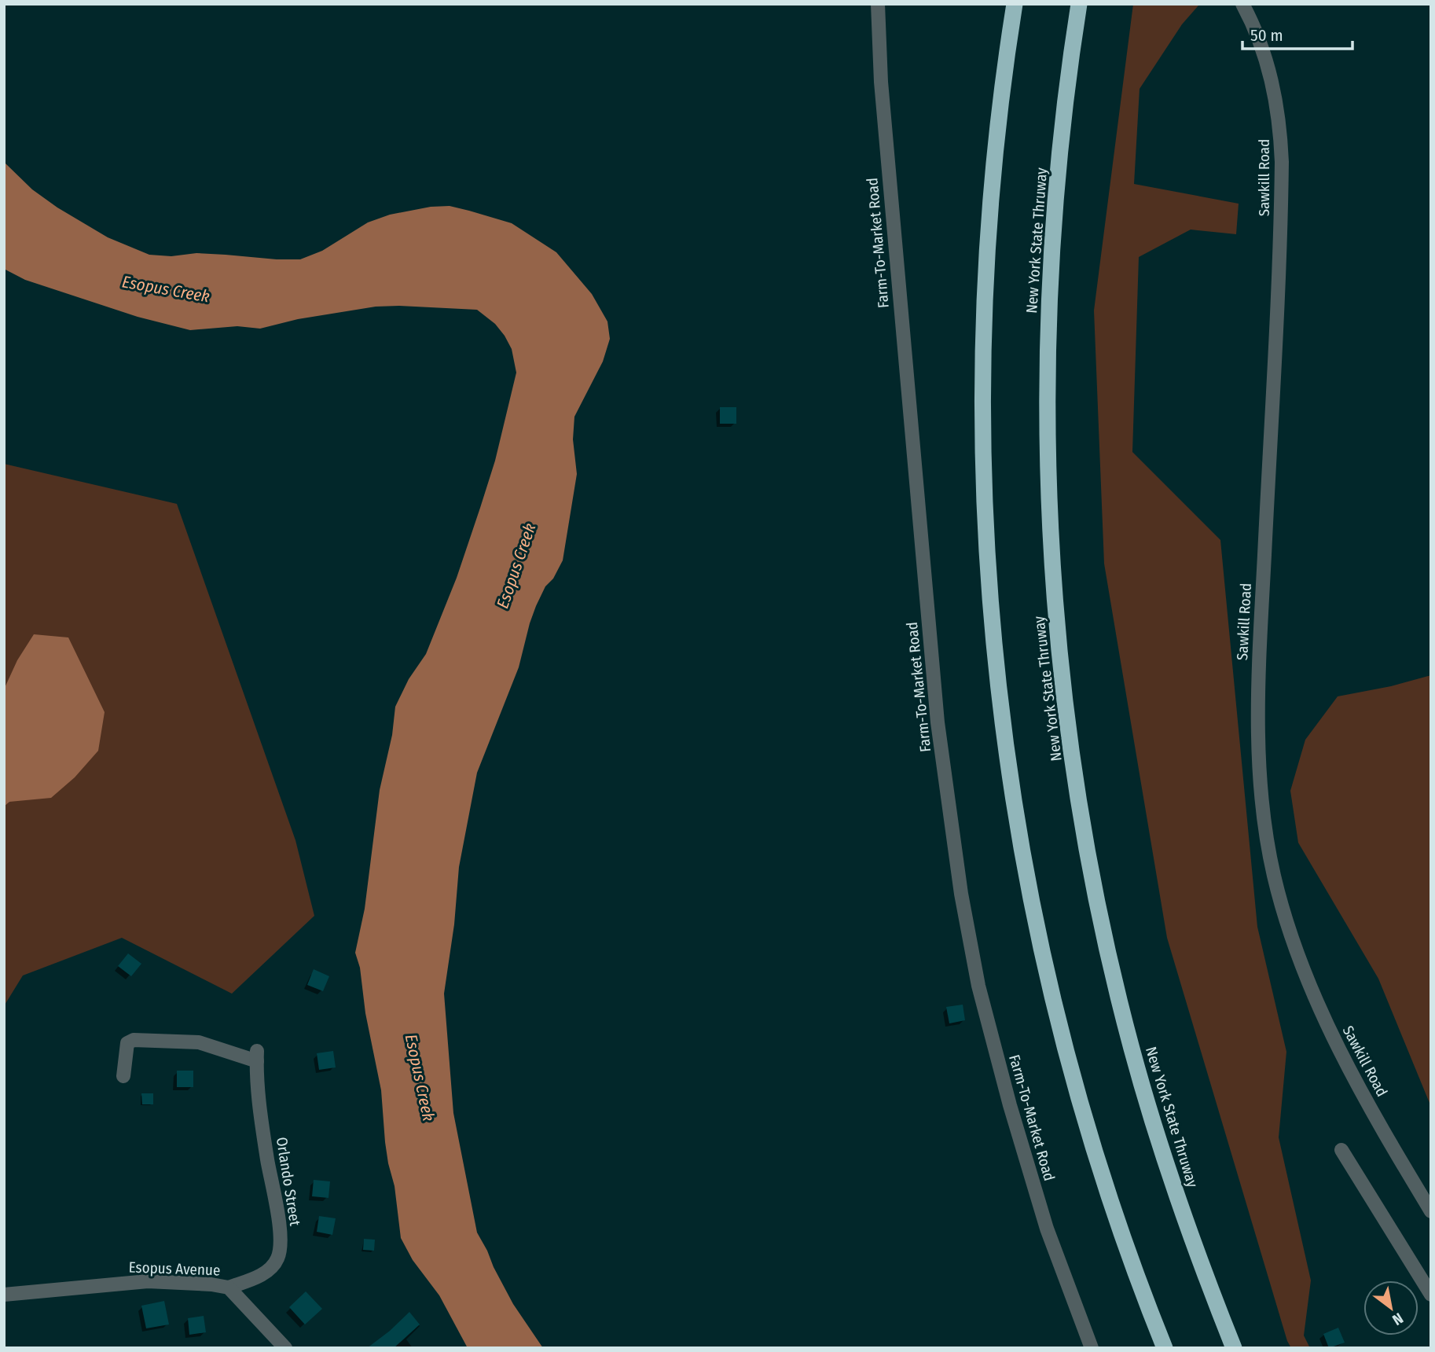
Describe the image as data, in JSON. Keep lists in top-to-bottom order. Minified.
{"streets":{"highway":["New York State Thruway"],"street":["Sawkill Road","Farm-To-Market Road","Orlando Street","Esopus Avenue"]},"crossings":[["Orlando Street","Esopus Avenue"]],"water":["Esopus Creek"],"scale_bar":"50 m","north":"bottom right"}
